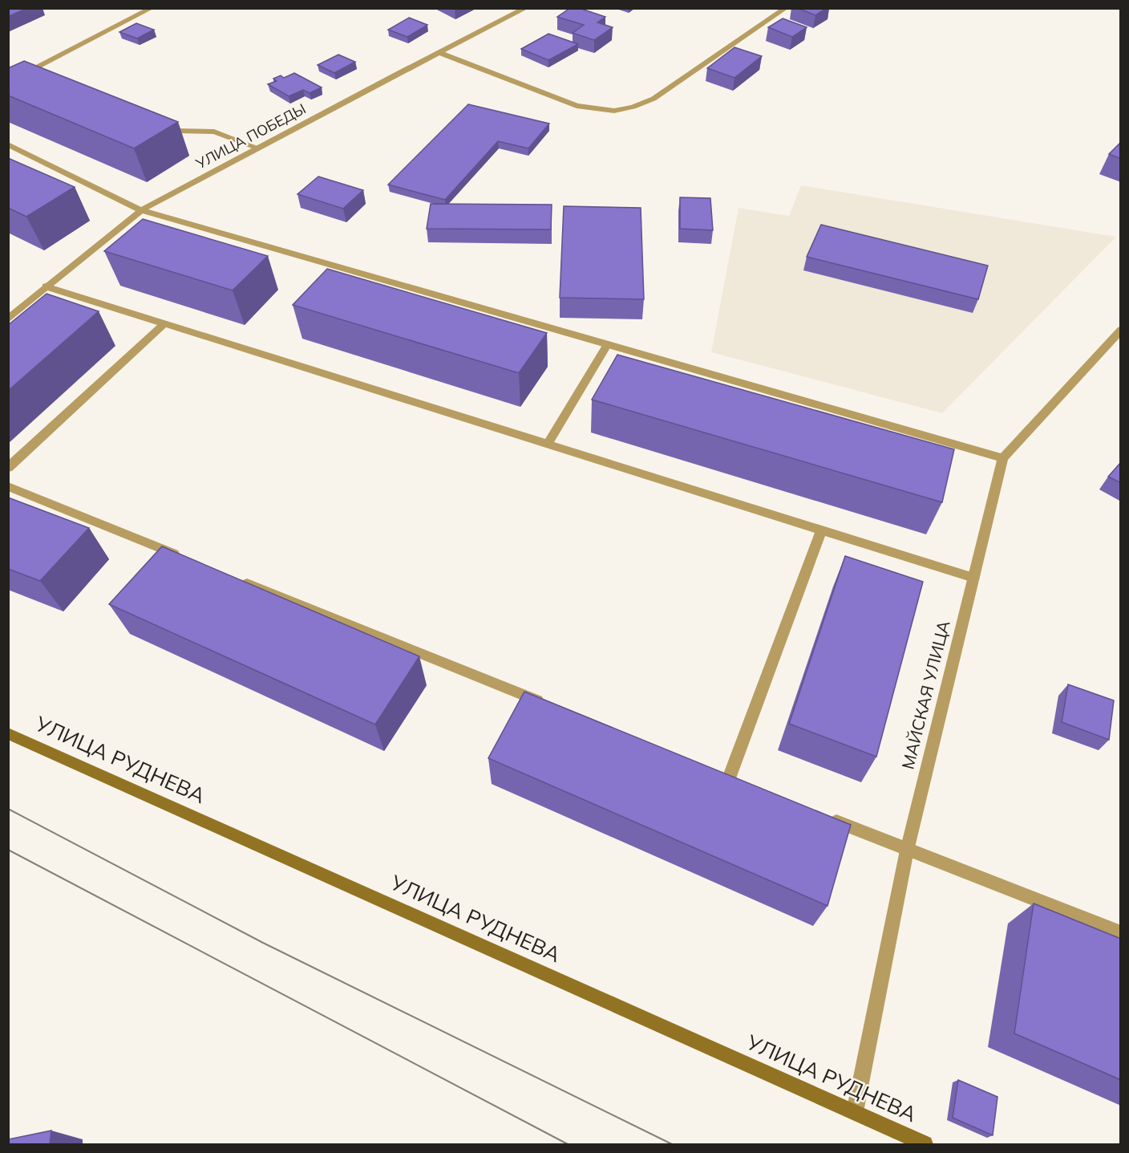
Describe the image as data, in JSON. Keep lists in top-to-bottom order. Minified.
{"streets":{"main road":["УЛИЦА РУДНЕВА"],"street":["УЛИЦА ПОБЕДЫ","МАЙСКАЯ УЛИЦА"]},"crossings":[["МАЙСКАЯ УЛИЦА","УЛИЦА РУДНЕВА"]]}
